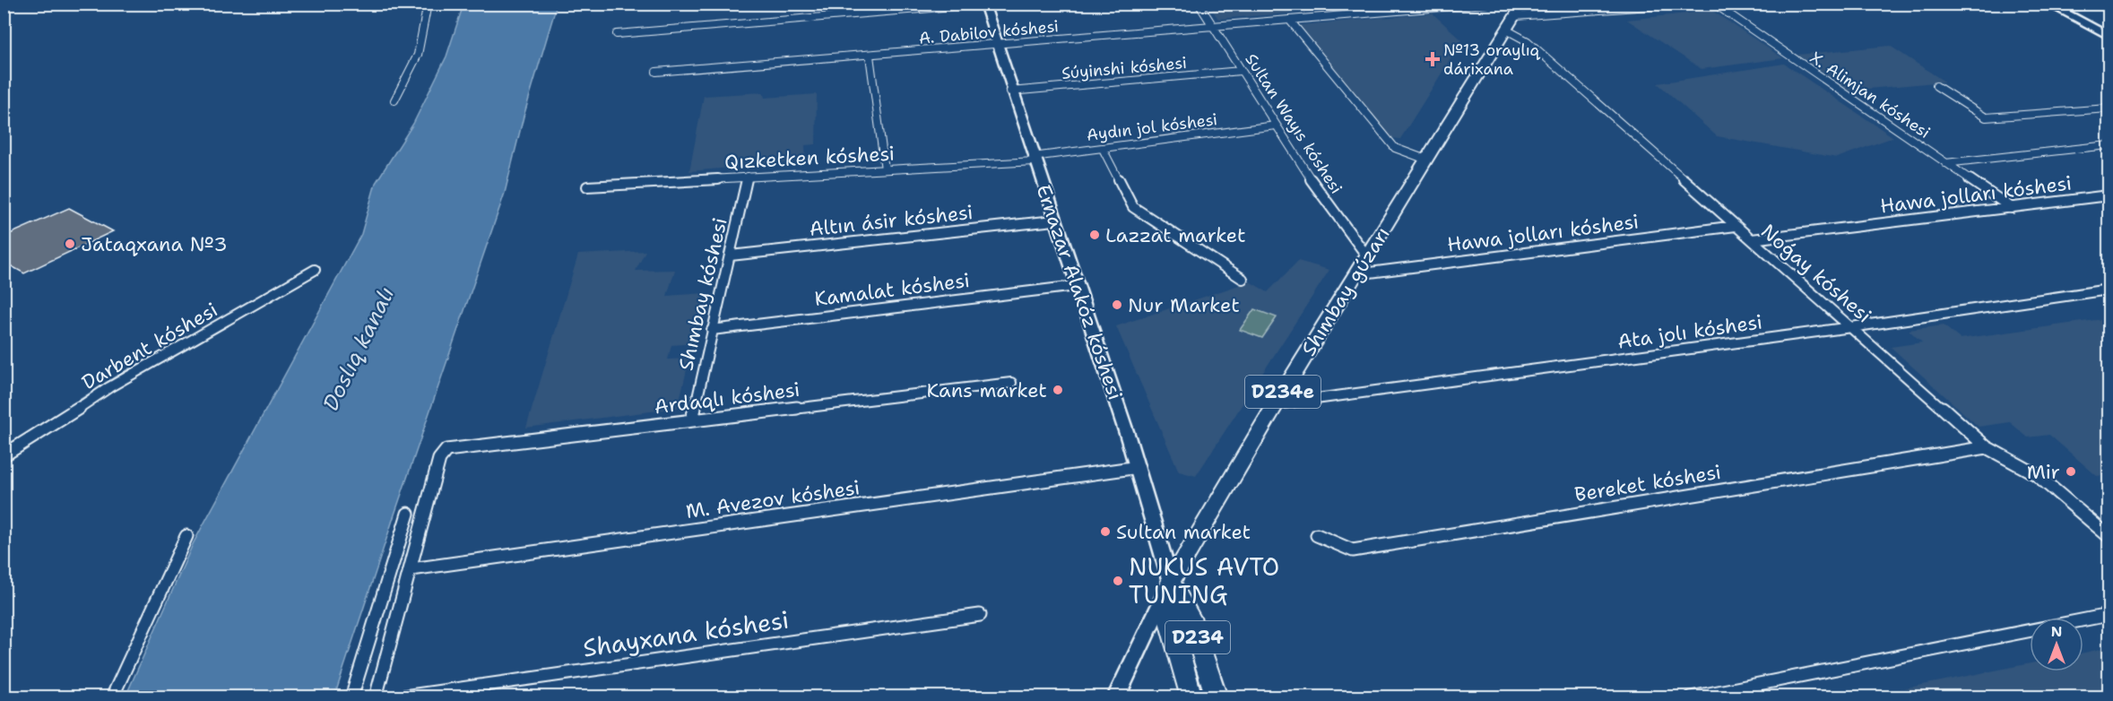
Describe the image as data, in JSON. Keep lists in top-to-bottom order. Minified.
{"streets":{"main road":["Shımbay gúzarı","Ernazar Alakóz kóshesi","D234e","D234"],"street":["A. Dabilov kóshesi","Súyinshi kóshesi","X. Alimjan kóshesi","Sultan Wayıs kóshesi","Aydın jol kóshesi","Qızketken kóshesi","Hawa jolları kóshesi","Altın ásir kóshesi","Noǵay kóshesi","Kamalat kóshesi","Shımbay kóshesi","Ata jolı kóshesi","Darbent kóshesi","Ardaqlı kóshesi","Bereket kóshesi","M. Avezov kóshesi","Shayxana kóshesi"]},"crossings":[["A. Dabilov kóshesi","Sultan Wayıs kóshesi"],["A. Dabilov kóshesi","Ernazar Alakóz kóshesi"],["Súyinshi kóshesi","Sultan Wayıs kóshesi"],["Súyinshi kóshesi","Ernazar Alakóz kóshesi"],["X. Alimjan kóshesi","Hawa jolları kóshesi"],["Sultan Wayıs kóshesi","Aydın jol kóshesi"],["Sultan Wayıs kóshesi","Shımbay gúzarı"],["Aydın jol kóshesi","Qızketken kóshesi"],["Aydın jol kóshesi","Ernazar Alakóz kóshesi"],["Qızketken kóshesi","Ernazar Alakóz kóshesi"],["Qızketken kóshesi","Shımbay kóshesi"],["Hawa jolları kóshesi","Noǵay kóshesi"],["Hawa jolları kóshesi","Shımbay gúzarı"],["Altın ásir kóshesi","Ernazar Alakóz kóshesi"],["Altın ásir kóshesi","Shımbay kóshesi"],["Noǵay kóshesi","Shımbay gúzarı"],["Noǵay kóshesi","Ata jolı kóshesi"],["Noǵay kóshesi","Bereket kóshesi"],["Kamalat kóshesi","Ernazar Alakóz kóshesi"],["Kamalat kóshesi","Shımbay kóshesi"],["Shımbay gúzarı","Ernazar Alakóz kóshesi"],["Shımbay gúzarı","Ata jolı kóshesi"],["Ernazar Alakóz kóshesi","M. Avezov kóshesi"],["Shımbay kóshesi","Ardaqlı kóshesi"],["Ardaqlı kóshesi","M. Avezov kóshesi"]],"water":["Doslıq kanalı"],"places":{"health":["№13 oraylıq dárixana"],"other":["Lazzat market","Jataqxana №3","Nur Market","Kans market","Mir","Sultan market","NUKUS AVTO TUNING"]},"north":"top"}
